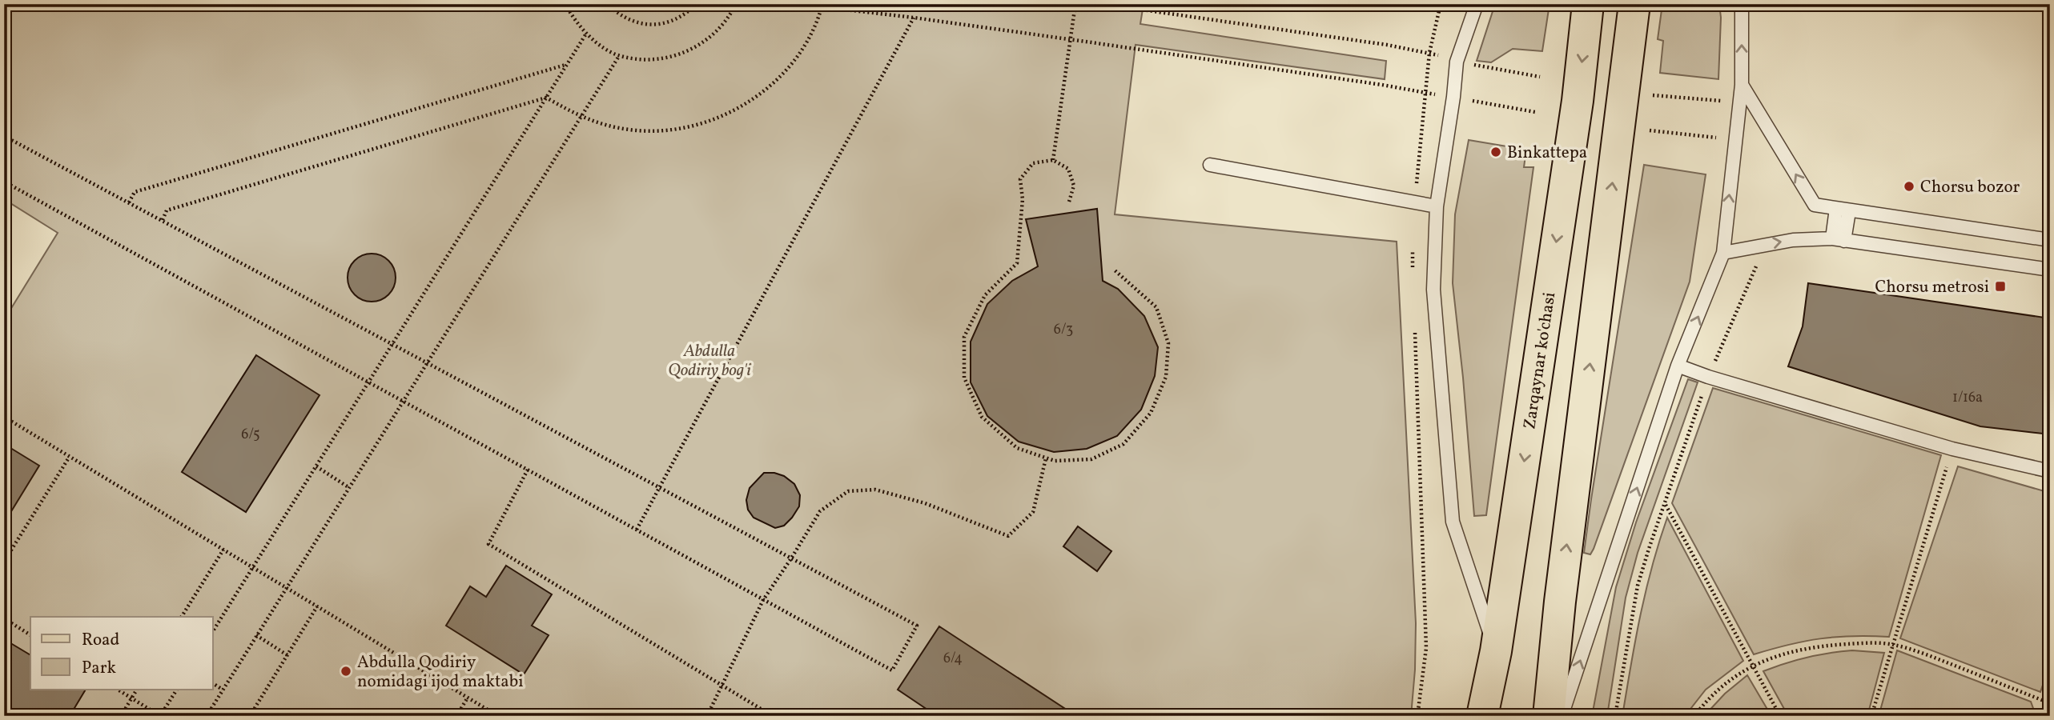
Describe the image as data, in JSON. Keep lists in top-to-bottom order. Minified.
{"streets":{"main road":["Zarqaynar ko'chasi"]},"parks":["Abdulla Qodiriy bog'i"],"places":{"other":["Binkattepa","Chorsu bozor","Abdulla Qodiriy nomidagi ijod maktabi"],"transit":["Chorsu metrosi"]},"house_numbers":["6/3","1/16а","6/5","6/4"],"legend":["Road","Park"]}
